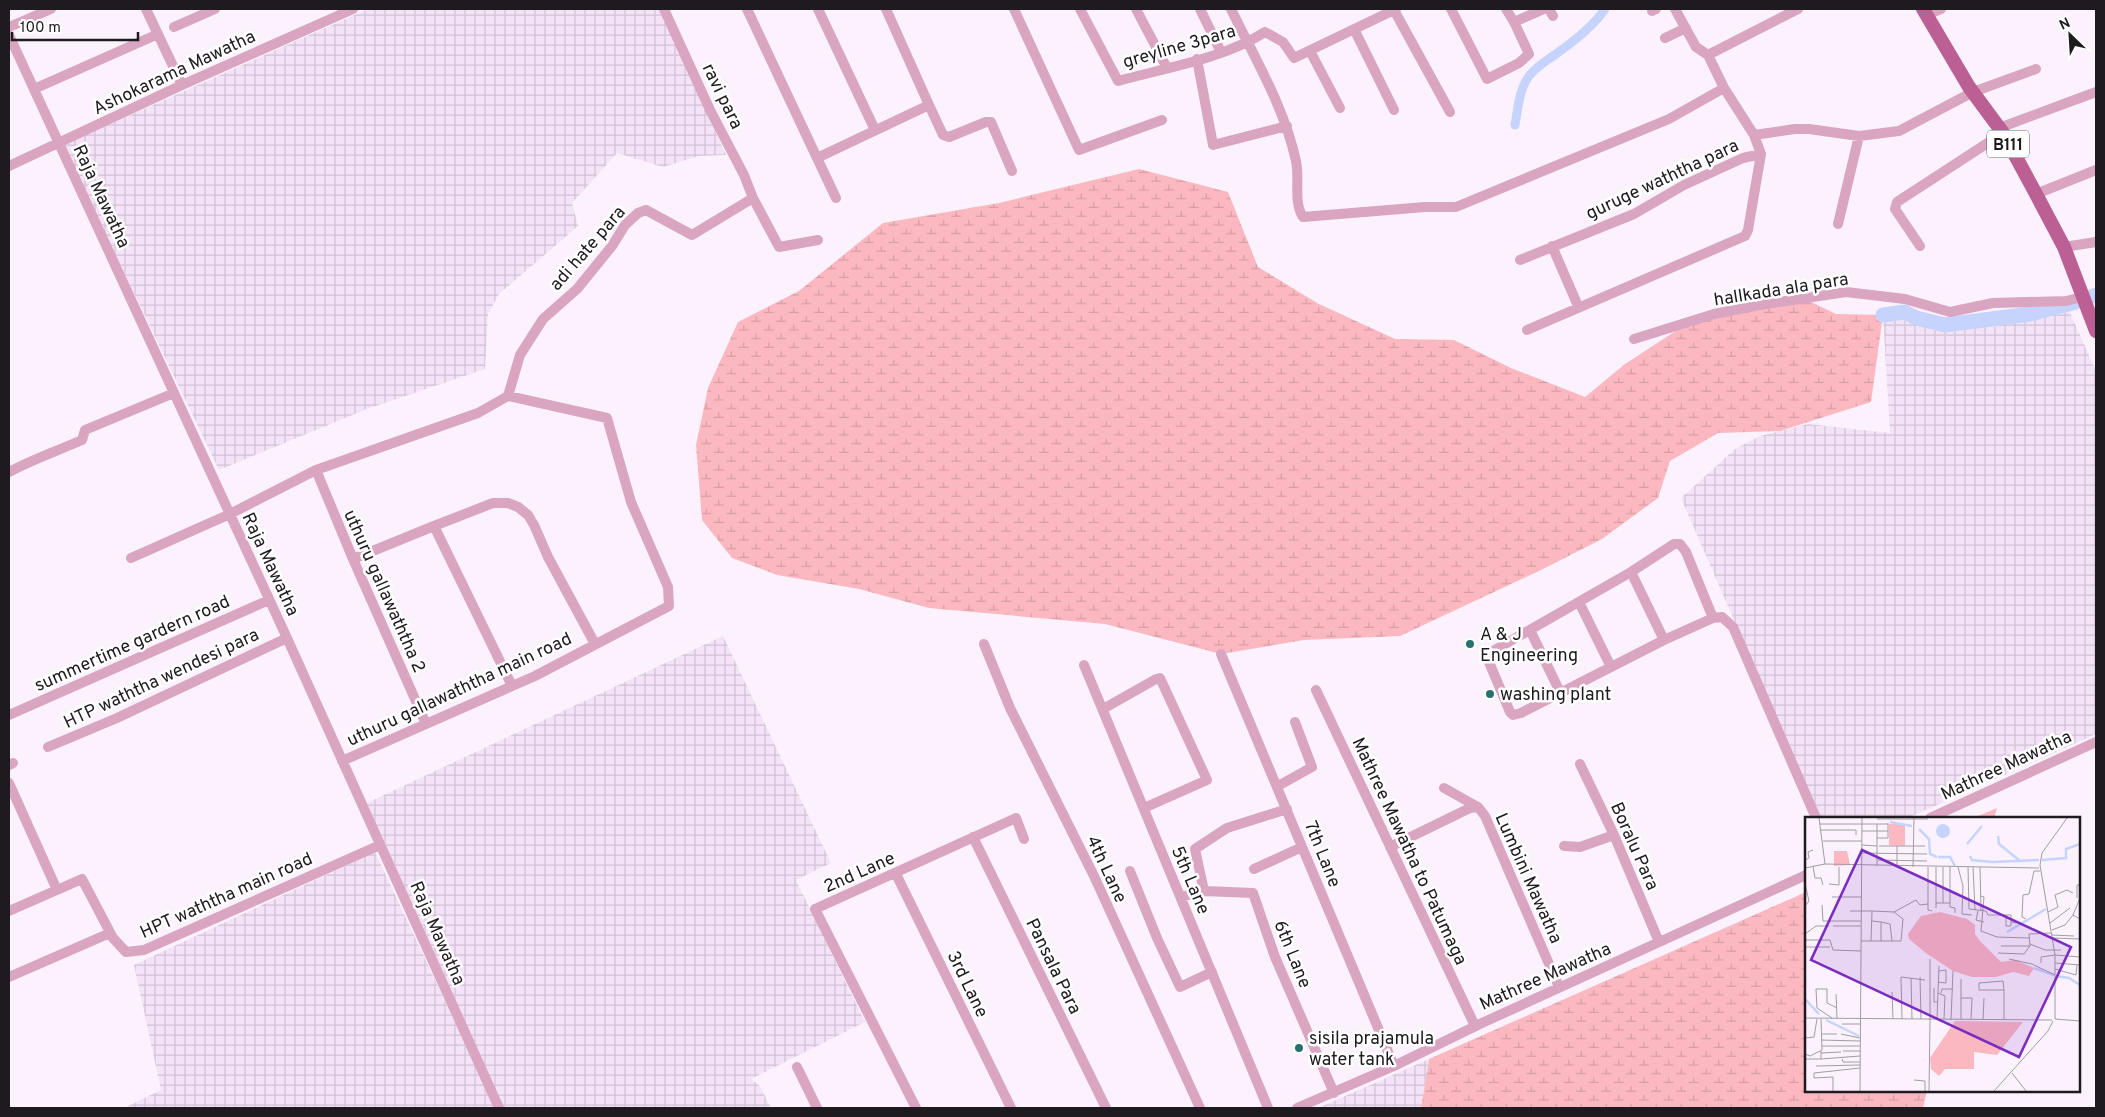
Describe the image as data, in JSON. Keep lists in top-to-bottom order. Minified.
{"streets":{"main road":["B111"],"street":["greyline 3para","Ashokarama Mawatha","ravi para","guruge waththa para","Raja Mawatha","adi hate para","hallkada ala para","uthuru gallawaththa 2","summertime gardern road","HTP waththa wendesi para","uthuru gallawaththa main road","Mathree Mawatha","Boralu Para","Mathree Mawatha to Patumaga","7th Lane","4th Lane","2nd Lane","Lumbini Mawatha","5th Lane","HPT waththa main road","6th Lane","Pansala Para","3rd Lane"]},"crossings":[["Ashokarama Mawatha","Raja Mawatha"],["ravi para","adi hate para"],["B111","hallkada ala para"],["Raja Mawatha","summertime gardern road"],["Raja Mawatha","HTP waththa wendesi para"],["Raja Mawatha","uthuru gallawaththa main road"],["Raja Mawatha","HPT waththa main road"],["adi hate para","uthuru gallawaththa main road"],["uthuru gallawaththa 2","uthuru gallawaththa main road"],["Mathree Mawatha","Boralu Para"],["Mathree Mawatha","Mathree Mawatha to Patumaga"],["Mathree Mawatha","7th Lane"],["Mathree Mawatha","Lumbini Mawatha"],["Mathree Mawatha","6th Lane"],["Mathree Mawatha to Patumaga","Lumbini Mawatha"],["2nd Lane","Pansala Para"],["2nd Lane","3rd Lane"],["5th Lane","6th Lane"]],"places":["A & J Engineering","washing plant","sisila prajamula water tank"],"scale_bar":"100 m","north":"top left"}
